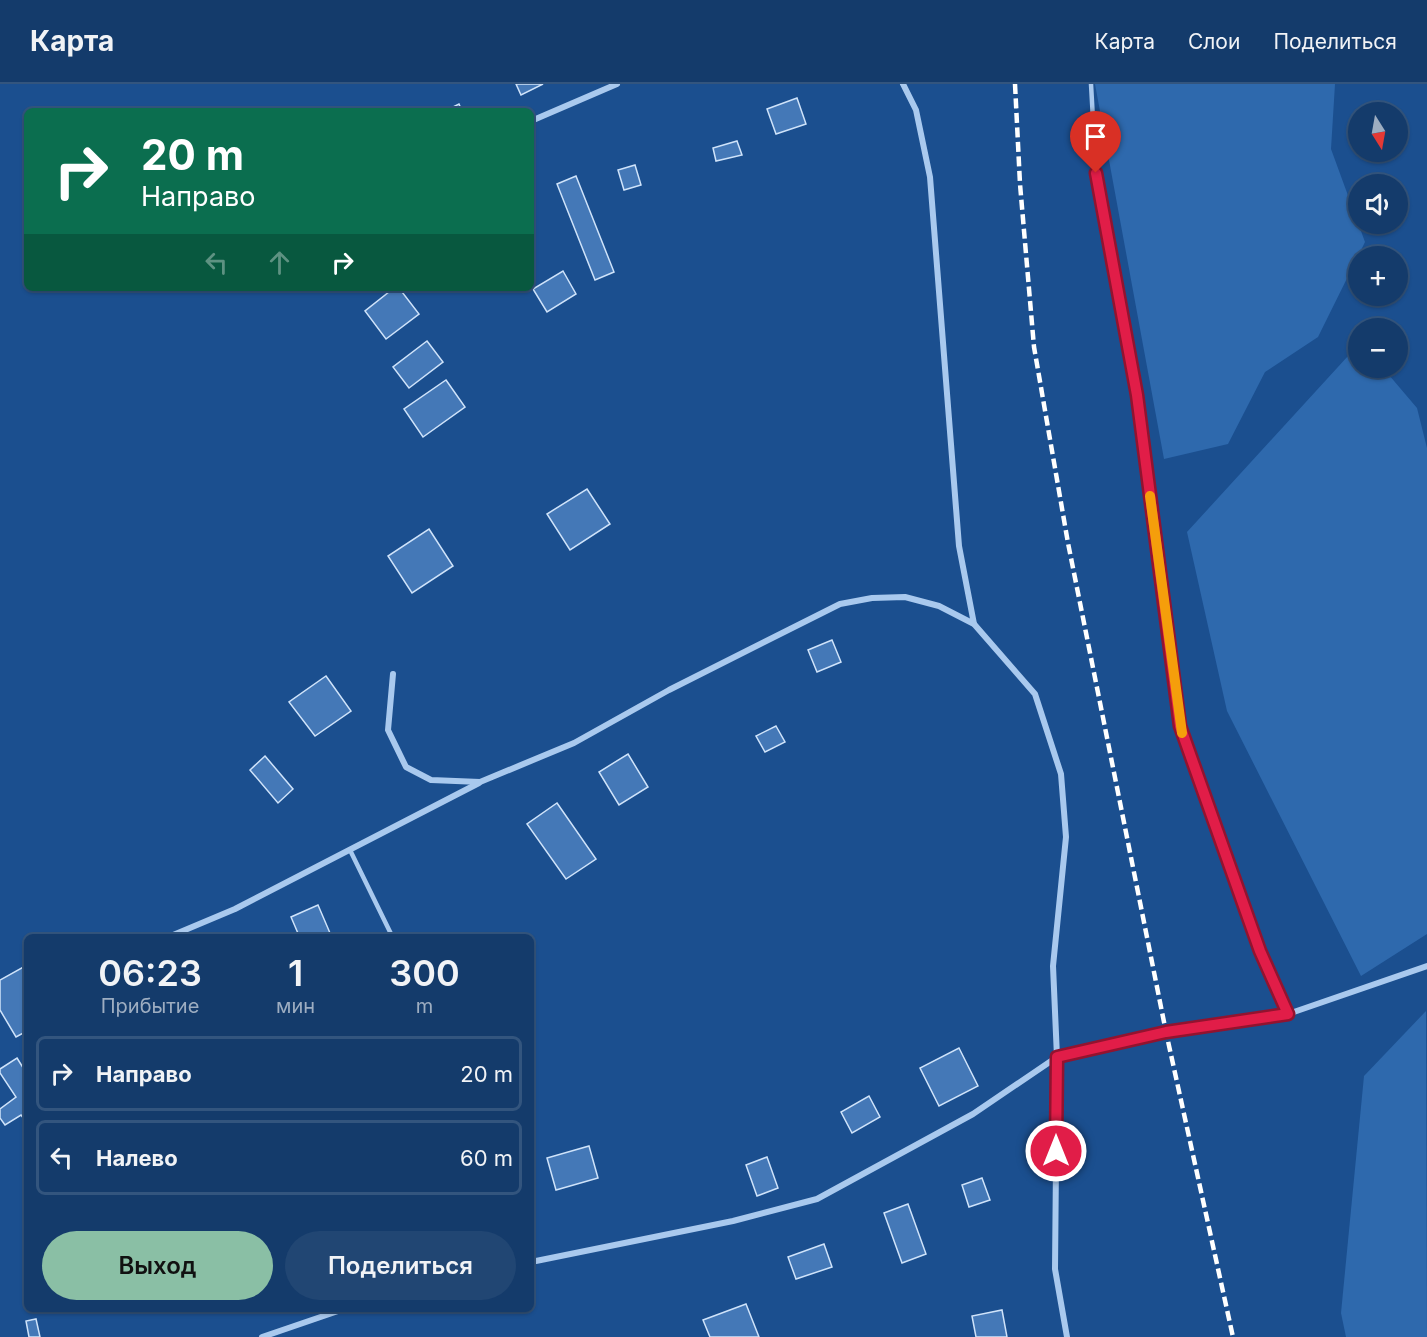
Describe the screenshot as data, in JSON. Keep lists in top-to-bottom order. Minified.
{"north":"bottom","page":{"header":"Карта","nav":["Карта","Слои","Поделиться"],"map_buttons":["+","−"],"turn":["20 m","Направо"],"eta":["06:23","Прибытие","1","мин","300","m"],"list":[{"name":"Направо","value":"20 m"},{"name":"Налево","value":"60 m"}],"buttons":["Выход","Поделиться"]}}
